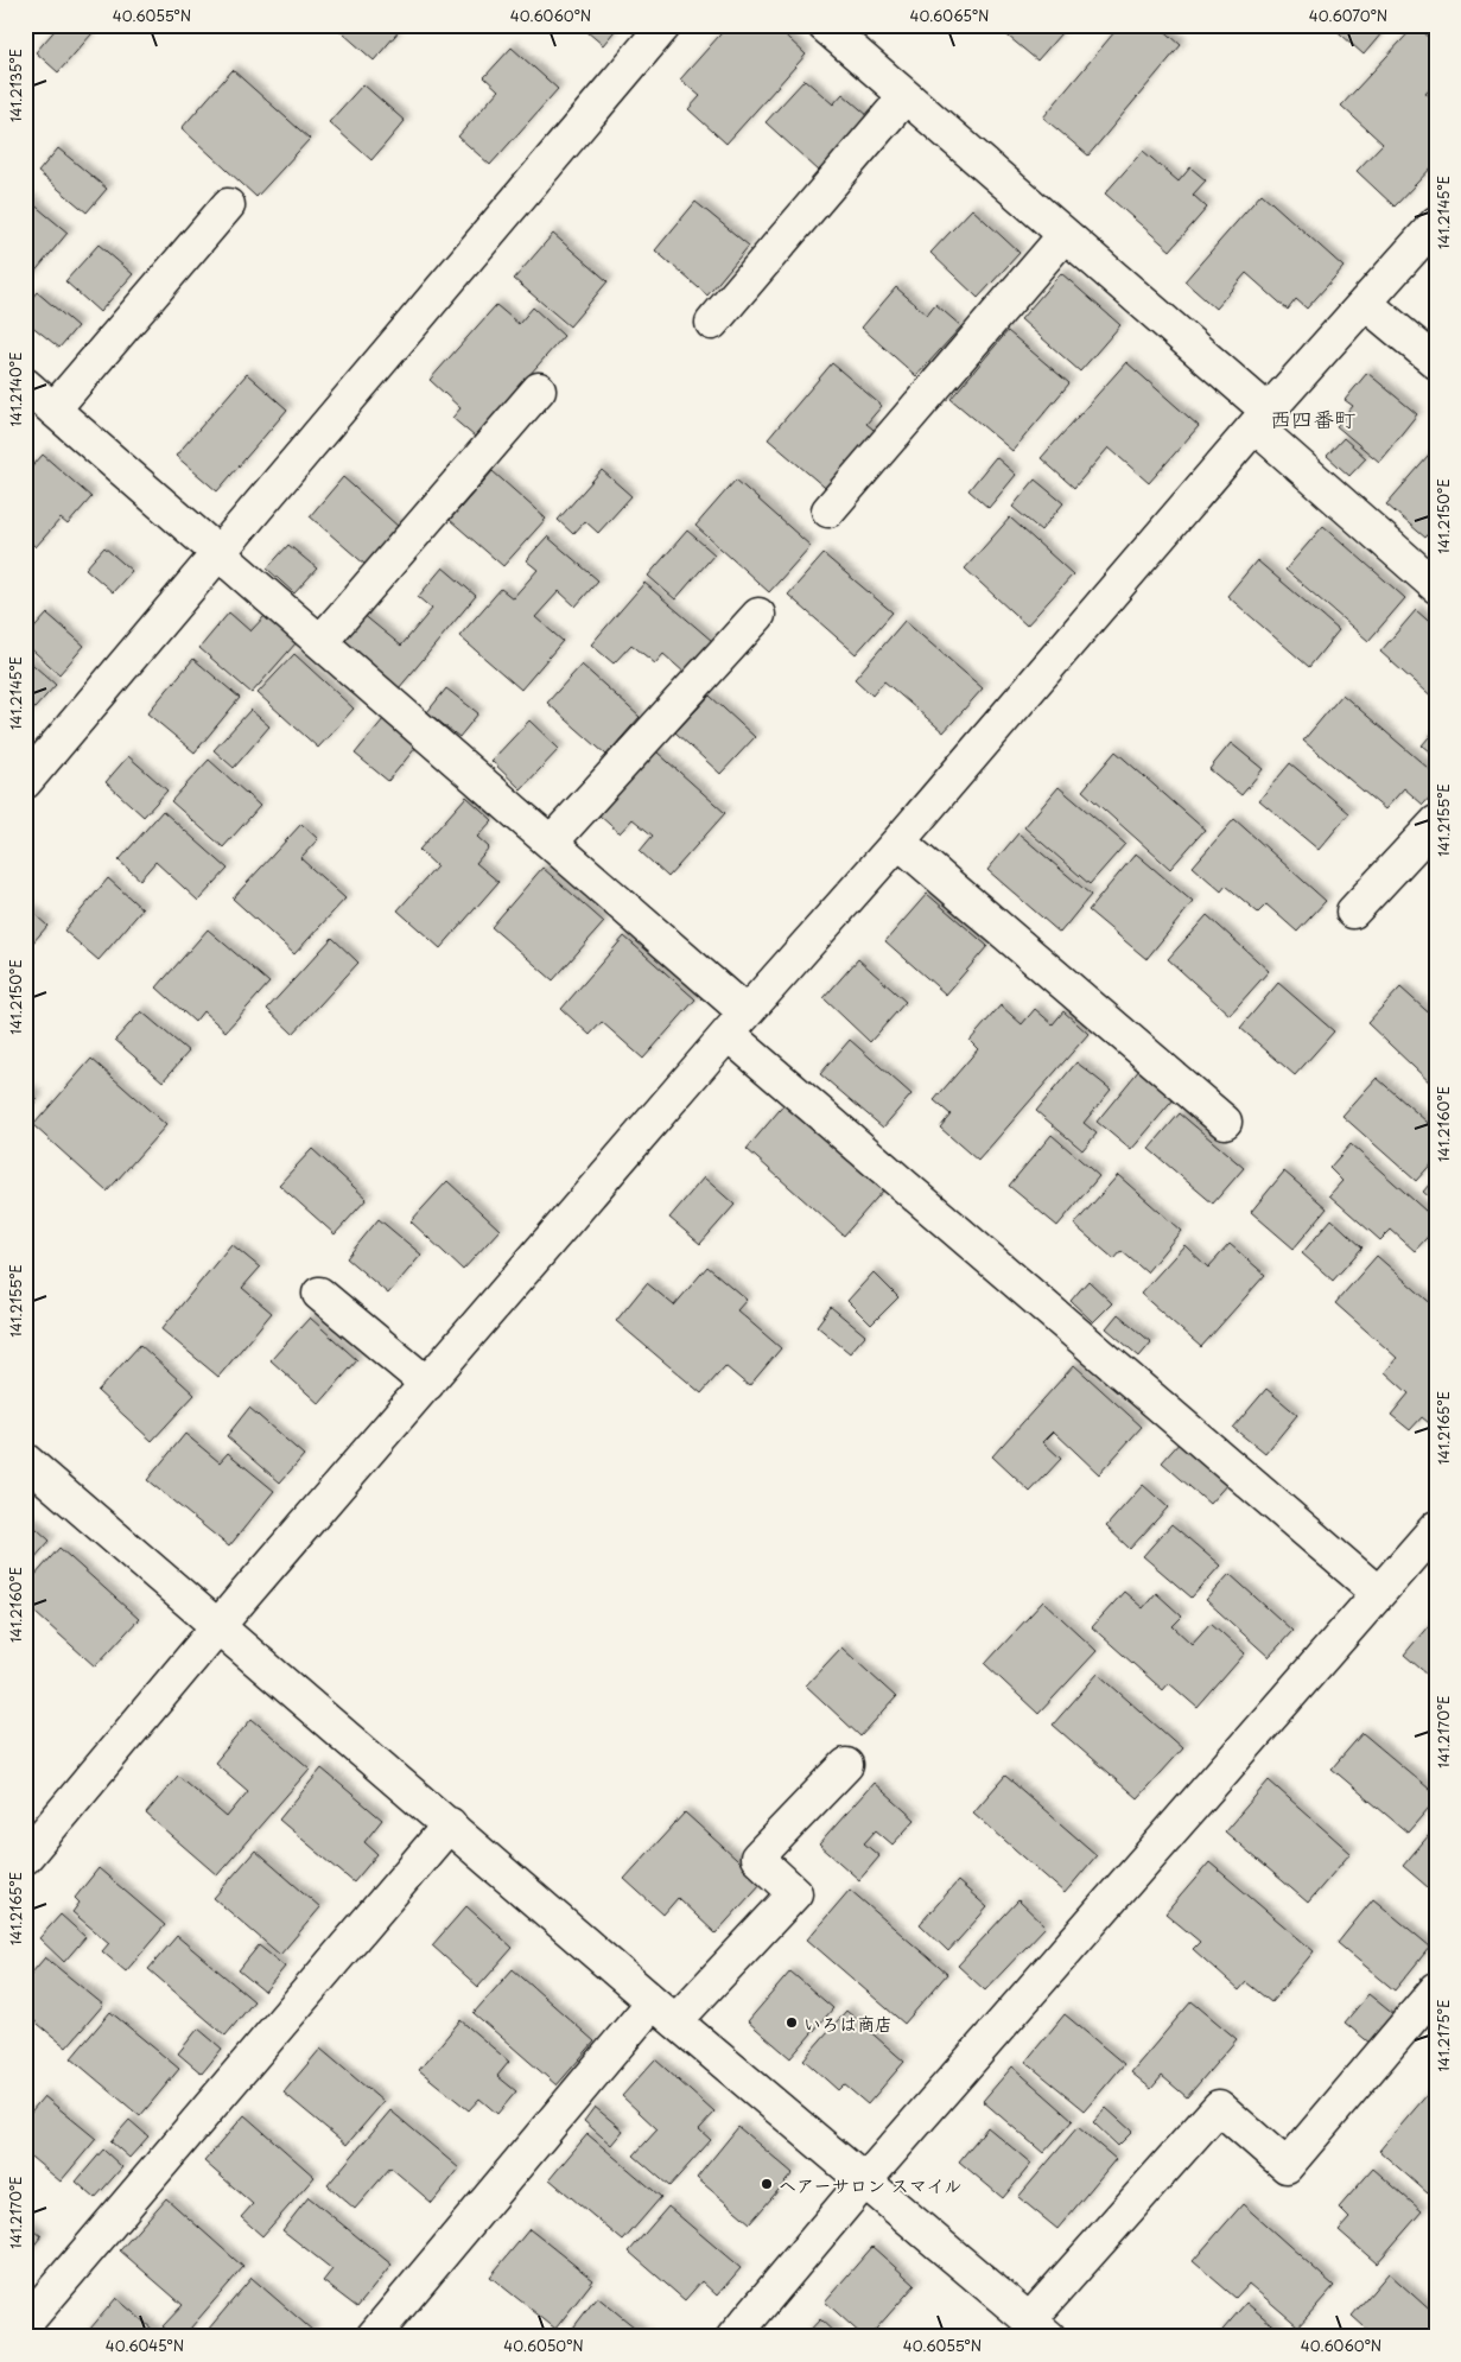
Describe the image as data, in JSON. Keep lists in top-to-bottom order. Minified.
{"districts":["西四番町"],"places":["いろは商店","ヘアーサロン スマイル"],"coordinates":["40.6055°N","40.6060°N","40.6065°N","40.6070°N","141.2135°E","141.2145°E","141.2140°E","141.2150°E","141.2155°E","141.2160°E","141.2165°E","141.2170°E","141.2175°E","40.6045°N","40.6050°N"]}
